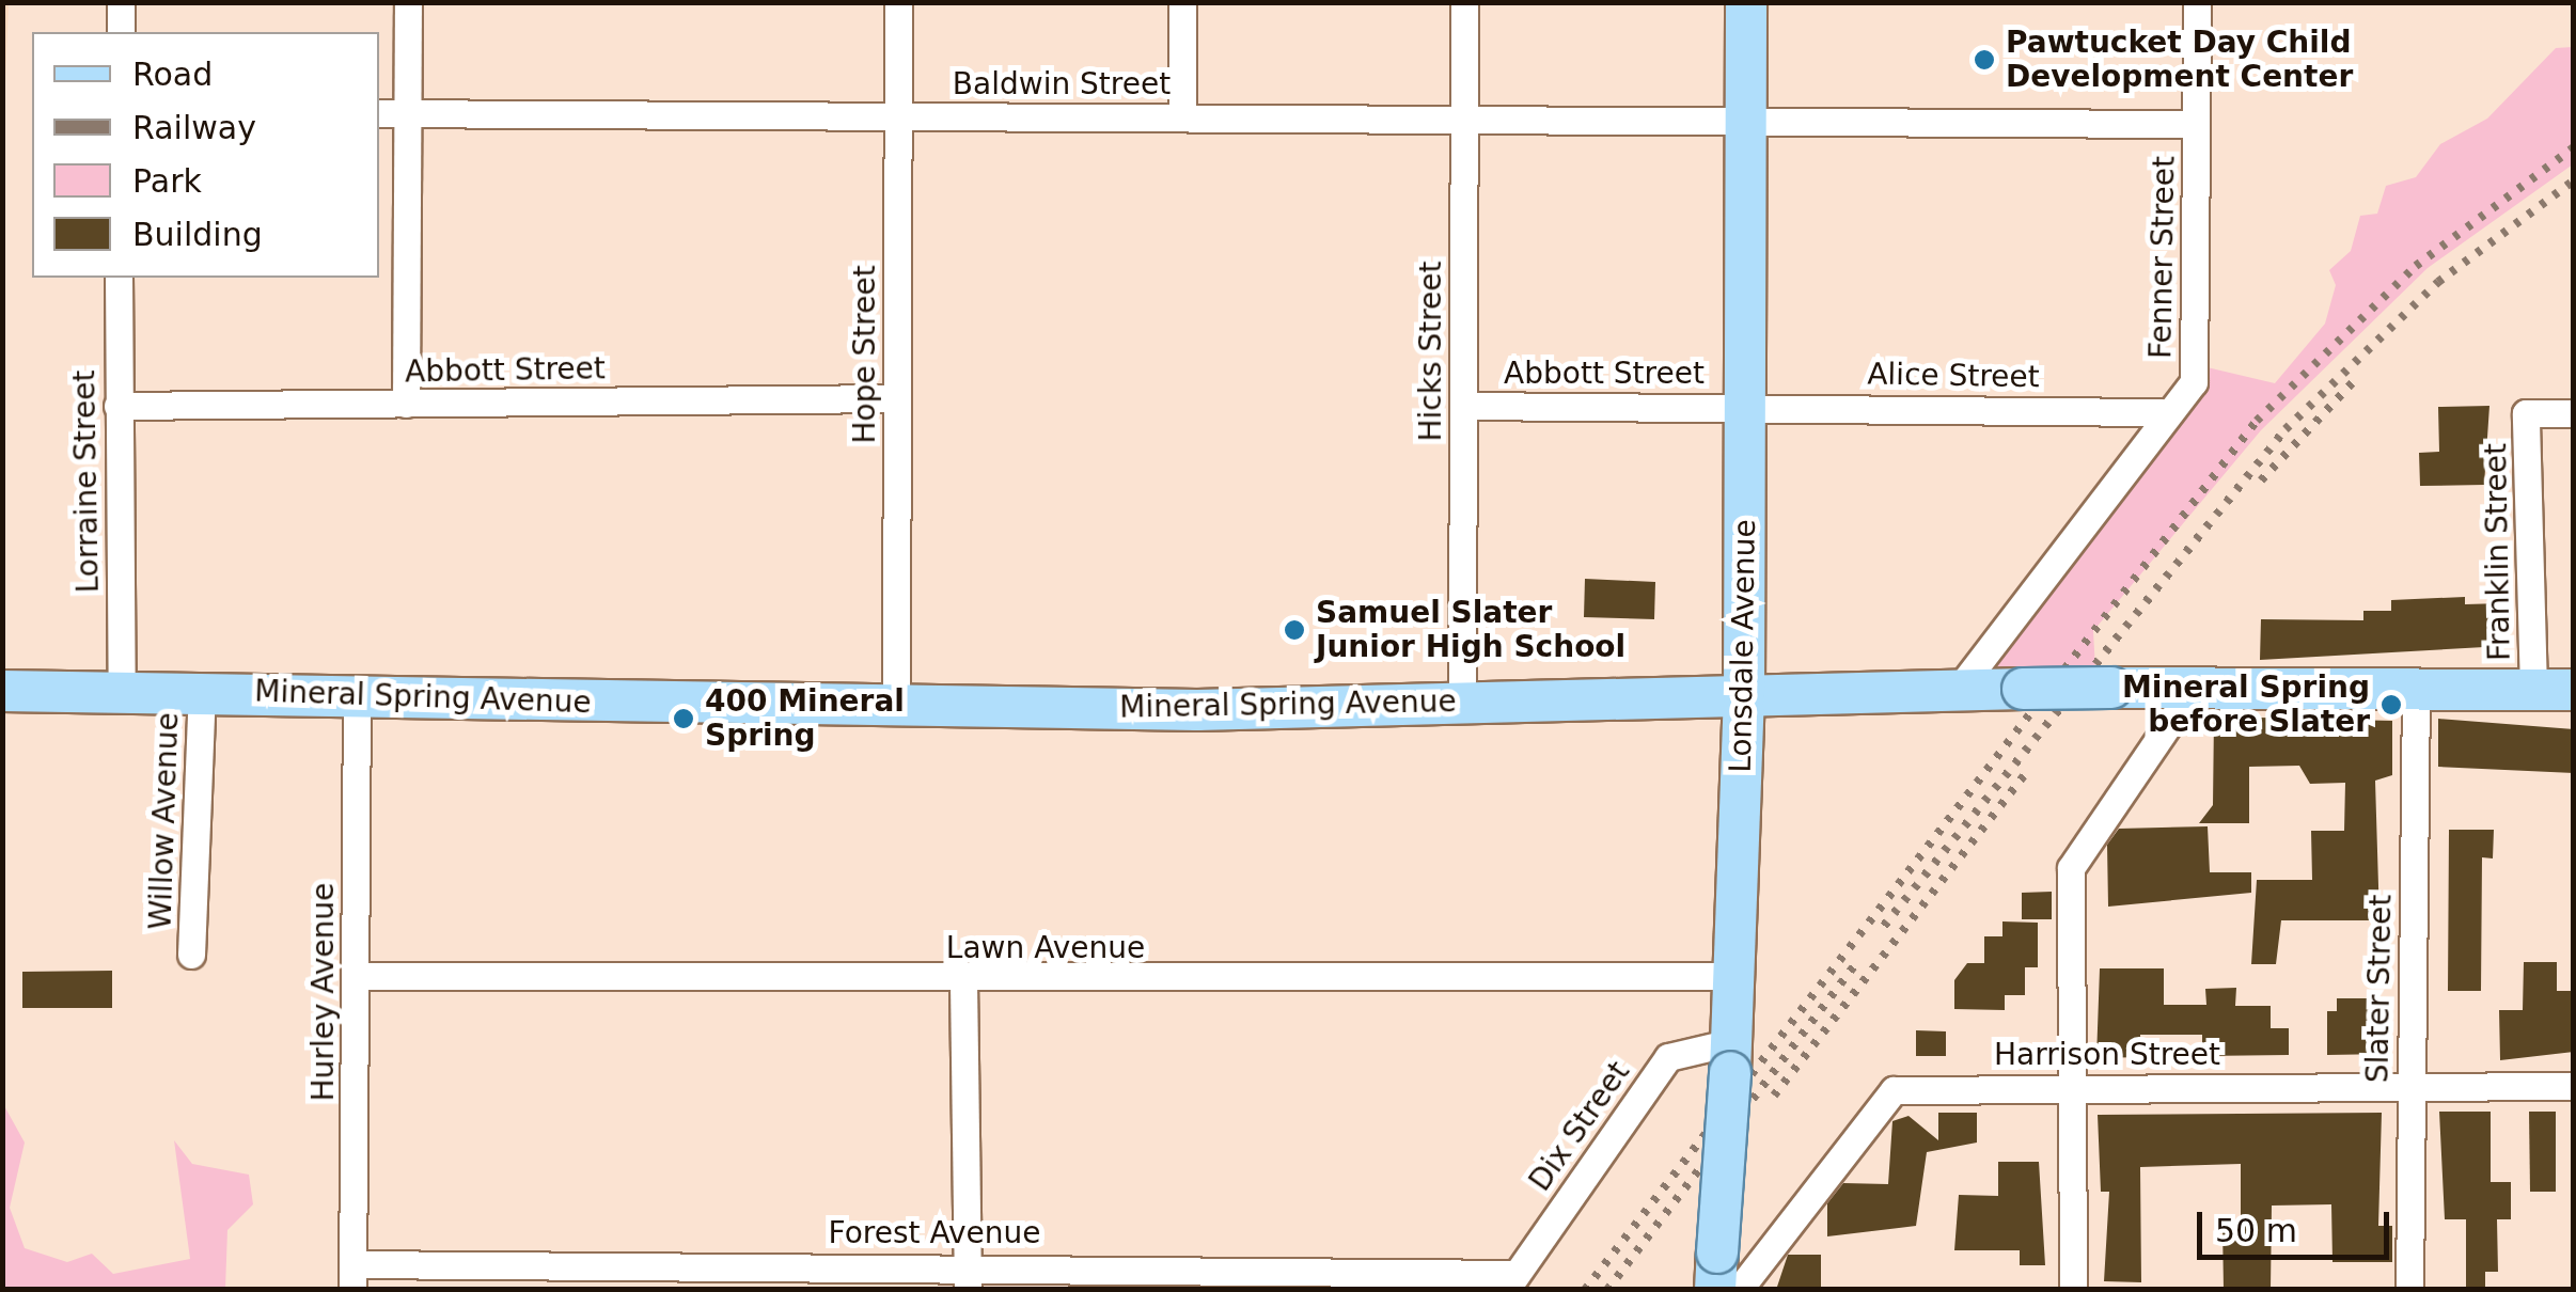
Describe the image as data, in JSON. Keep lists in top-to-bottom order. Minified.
{"streets":{"main road":["Lonsdale Avenue","Mineral Spring Avenue"],"street":["Baldwin Street","Fenner Street","Hicks Street","Hope Street","Abbott Street","Alice Street","Lorraine Street","Franklin Street","Willow Avenue","Lawn Avenue","Slater Street","Hurley Avenue","Harrison Street","Dix Street","Forest Avenue"]},"crossings":[["Baldwin Street","Fenner Street"],["Baldwin Street","Hicks Street"],["Baldwin Street","Hope Street"],["Baldwin Street","Lonsdale Avenue"],["Fenner Street","Alice Street"],["Fenner Street","Mineral Spring Avenue"],["Hicks Street","Abbott Street"],["Hicks Street","Mineral Spring Avenue"],["Hope Street","Abbott Street"],["Hope Street","Mineral Spring Avenue"],["Abbott Street","Alice Street"],["Abbott Street","Lorraine Street"],["Abbott Street","Lonsdale Avenue"],["Alice Street","Lonsdale Avenue"],["Lorraine Street","Mineral Spring Avenue"],["Franklin Street","Mineral Spring Avenue"],["Lonsdale Avenue","Mineral Spring Avenue"],["Lonsdale Avenue","Lawn Avenue"],["Lonsdale Avenue","Dix Street"],["Mineral Spring Avenue","Willow Avenue"],["Mineral Spring Avenue","Slater Street"],["Mineral Spring Avenue","Hurley Avenue"],["Lawn Avenue","Hurley Avenue"],["Slater Street","Harrison Street"],["Hurley Avenue","Forest Avenue"],["Dix Street","Forest Avenue"]],"places":["Pawtucket Day Child Development Center","Samuel Slater Junior High School","Mineral Spring before Slater","400 Mineral Spring"],"legend":["Road","Railway","Park","Building"],"scale_bar":"50 m"}
